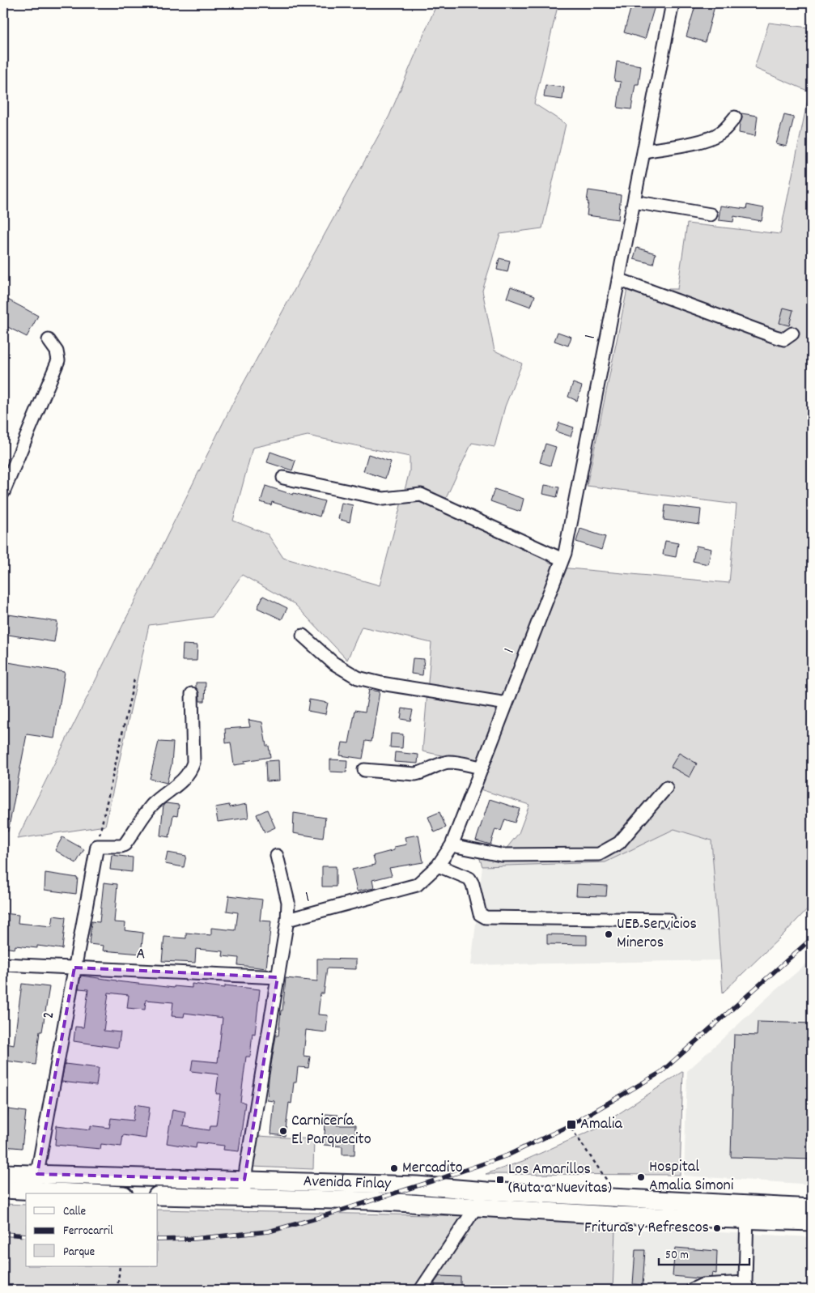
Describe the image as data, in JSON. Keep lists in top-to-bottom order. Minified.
{"streets":{"highway":["Avenida Finlay"],"street":["1","A","2"]},"crossings":[["1","A"],["1","Avenida Finlay"],["A","2"],["2","Avenida Finlay"]],"places":{"other":["UEB Servicios Mineros","Carnicería El Parquecito","Mercadito","Hospital Amalia Simoni","Frituras y Refrescos"],"transit":["Amalia","Los Amarillos (Ruta a Nuevitas)"]},"legend":["Calle","Ferrocarril","Parque"],"scale_bar":"50 m"}
